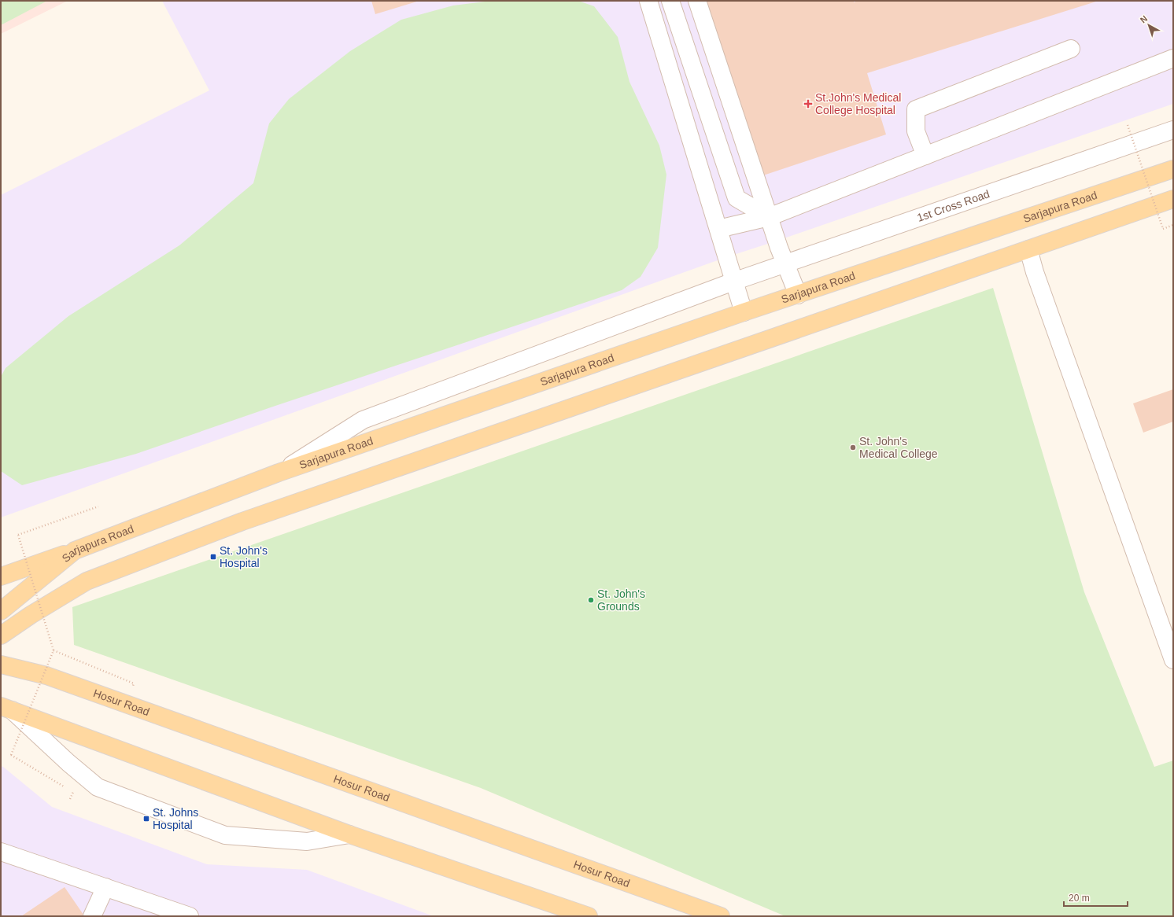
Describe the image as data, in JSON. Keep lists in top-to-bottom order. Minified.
{"streets":{"main road":["Sarjapura Road","Hosur Road"],"street":["1st Cross Road"]},"crossings":[["1st Cross Road","Sarjapura Road"]],"places":{"health":["St.John's Medical College Hospital"],"other":["St. John's Medical College","St. John's Grounds"],"transit":["St. John's Hospital","St. Johns Hospital"]},"scale_bar":"20 m","north":"top left"}
